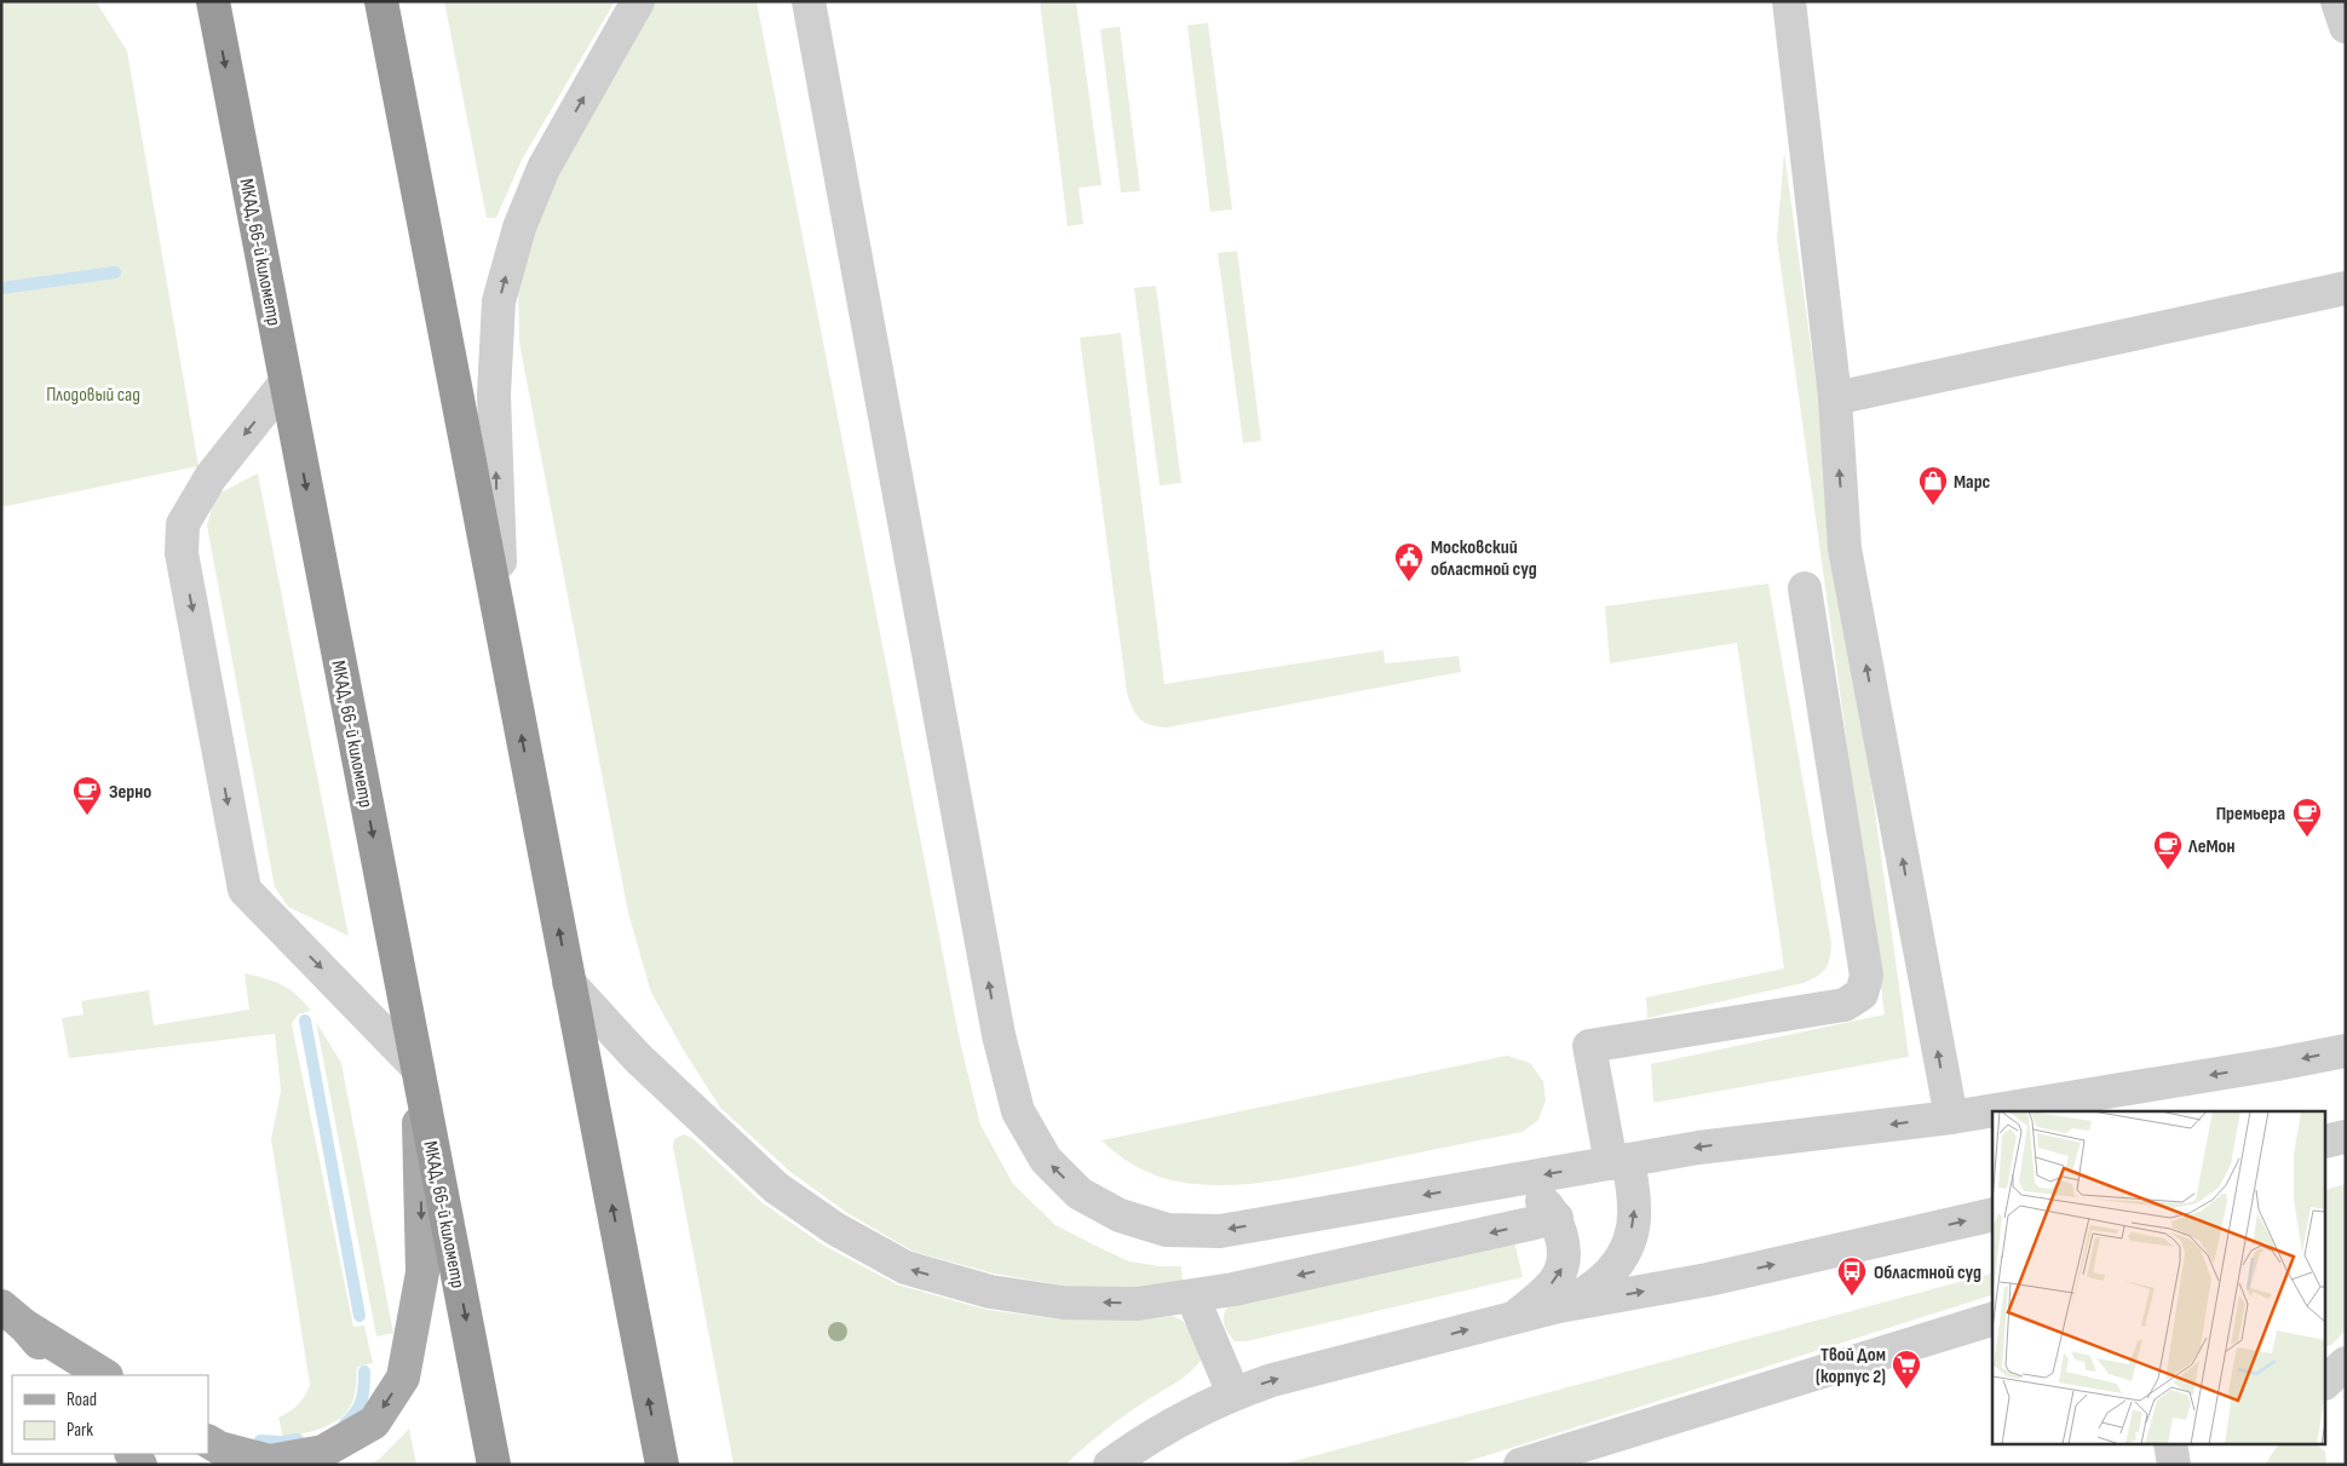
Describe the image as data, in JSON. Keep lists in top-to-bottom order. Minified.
{"streets":{"highway":["МКАД, 66-й километр"]},"parks":["Плодовый сад"],"places":{"shop":["Марс"],"public building":["Московский областной суд"],"cafe":["Зерно","Премьера","ЛеМон"],"bus stop":["Областной суд"],"supermarket":["Твой Дом (корпус 2)"]},"legend":["Road","Park"]}
